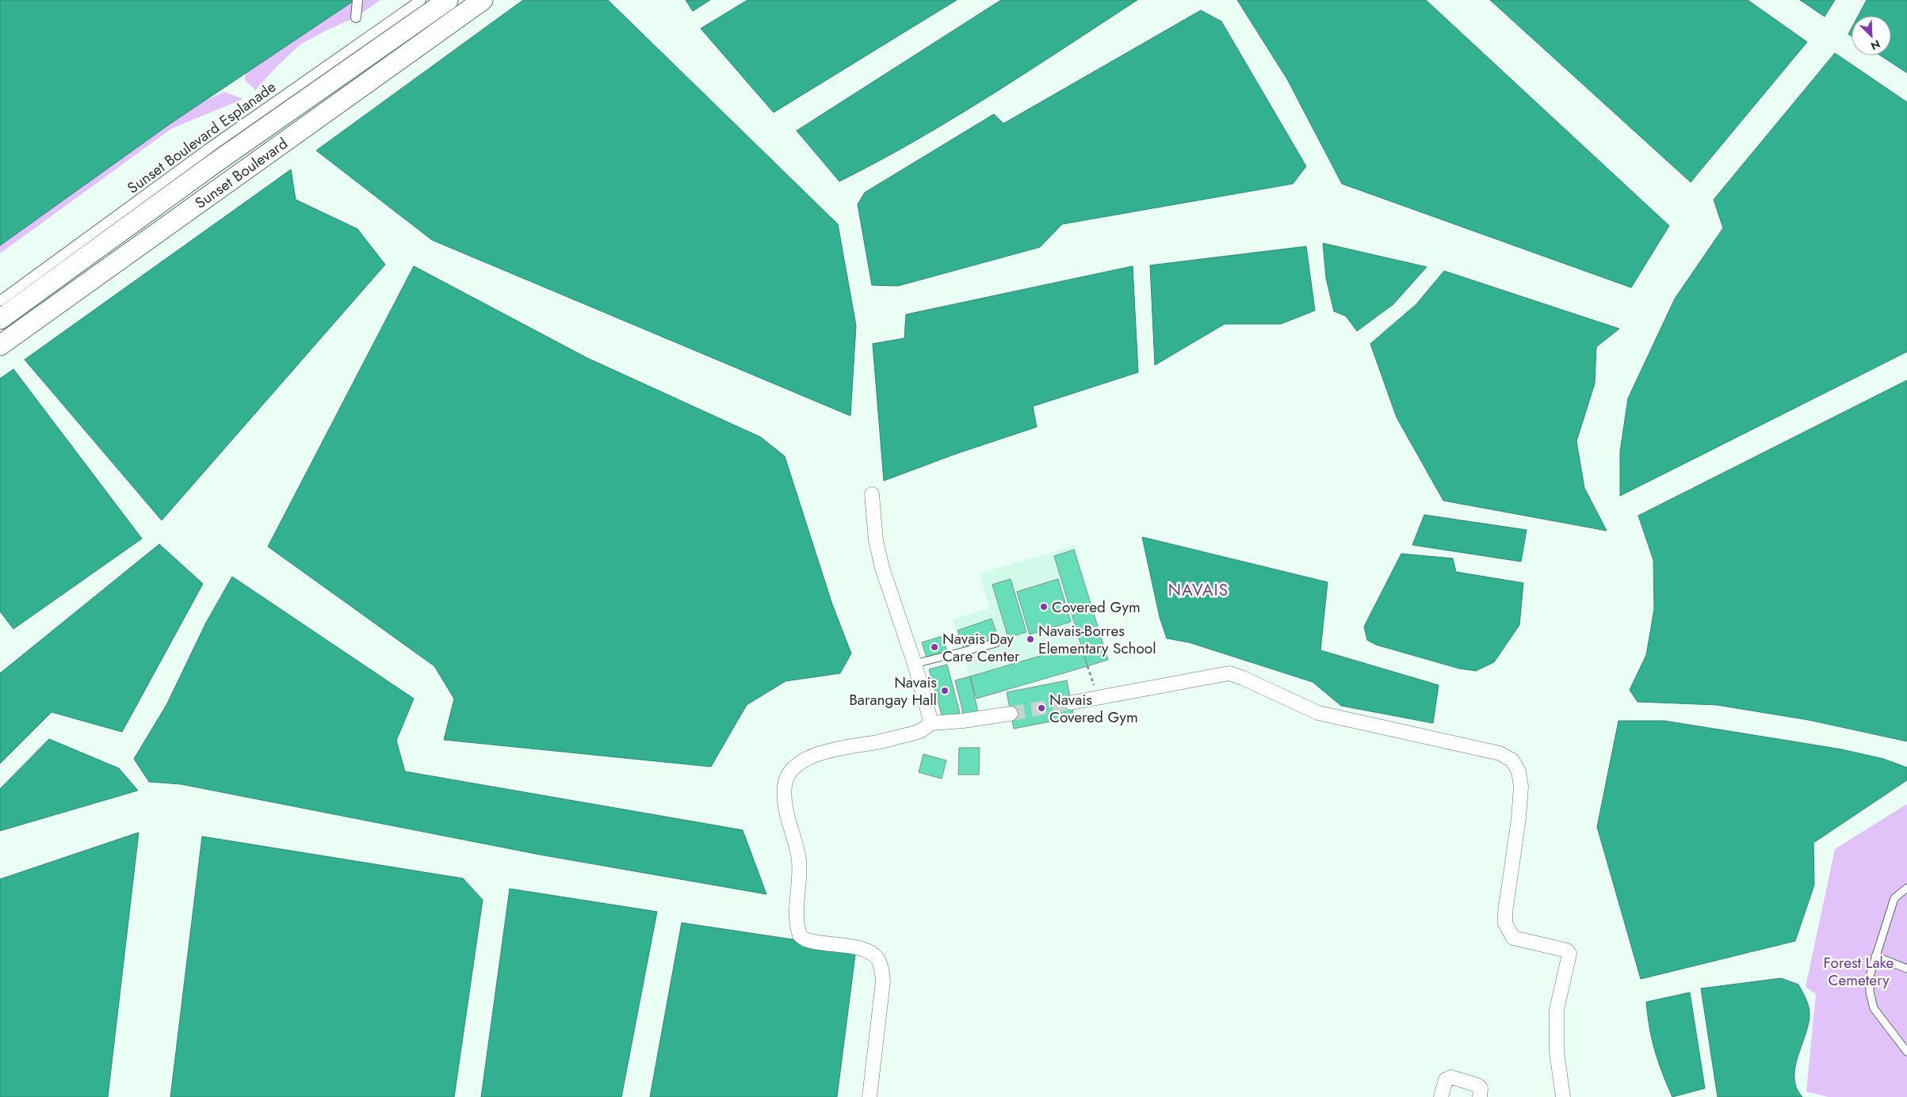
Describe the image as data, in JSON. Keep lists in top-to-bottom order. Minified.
{"streets":{"main road":["Sunset Boulevard"],"street":["Sunset Boulevard Esplanade"]},"districts":["NAVAIS"],"parks":["Forest Lake Cemetery"],"places":["Covered Gym","Navais-Borres Elementary School","Navais Day Care Center","Navais Barangay Hall","Navais Covered Gym"],"north":"bottom right"}
